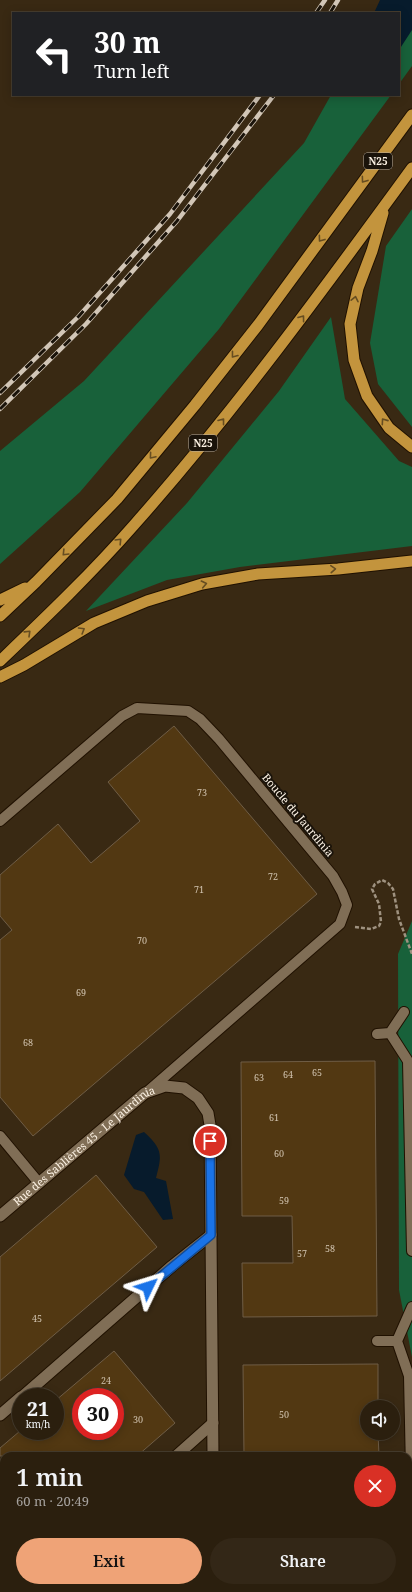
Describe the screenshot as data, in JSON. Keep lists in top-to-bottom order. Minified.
{"streets":{"highway":["N25"],"street":["Rue des Sablières 45 - Le Jaurdinia"],"lane":["Boucle du Jaurdinia"]},"crossings":[["Boucle du Jaurdinia","Rue des Sablières 45 - Le Jaurdinia"]],"house_numbers":["73","72","71","70","69","68","65","64","63","61","60","59","58","57","45","24","50","30"],"page":{"turn":["30 m","Turn left"],"speed":"21 km/h","limit":"30","heading":["1 min","60 m · 20:49"],"buttons":["Exit","Share"]}}
